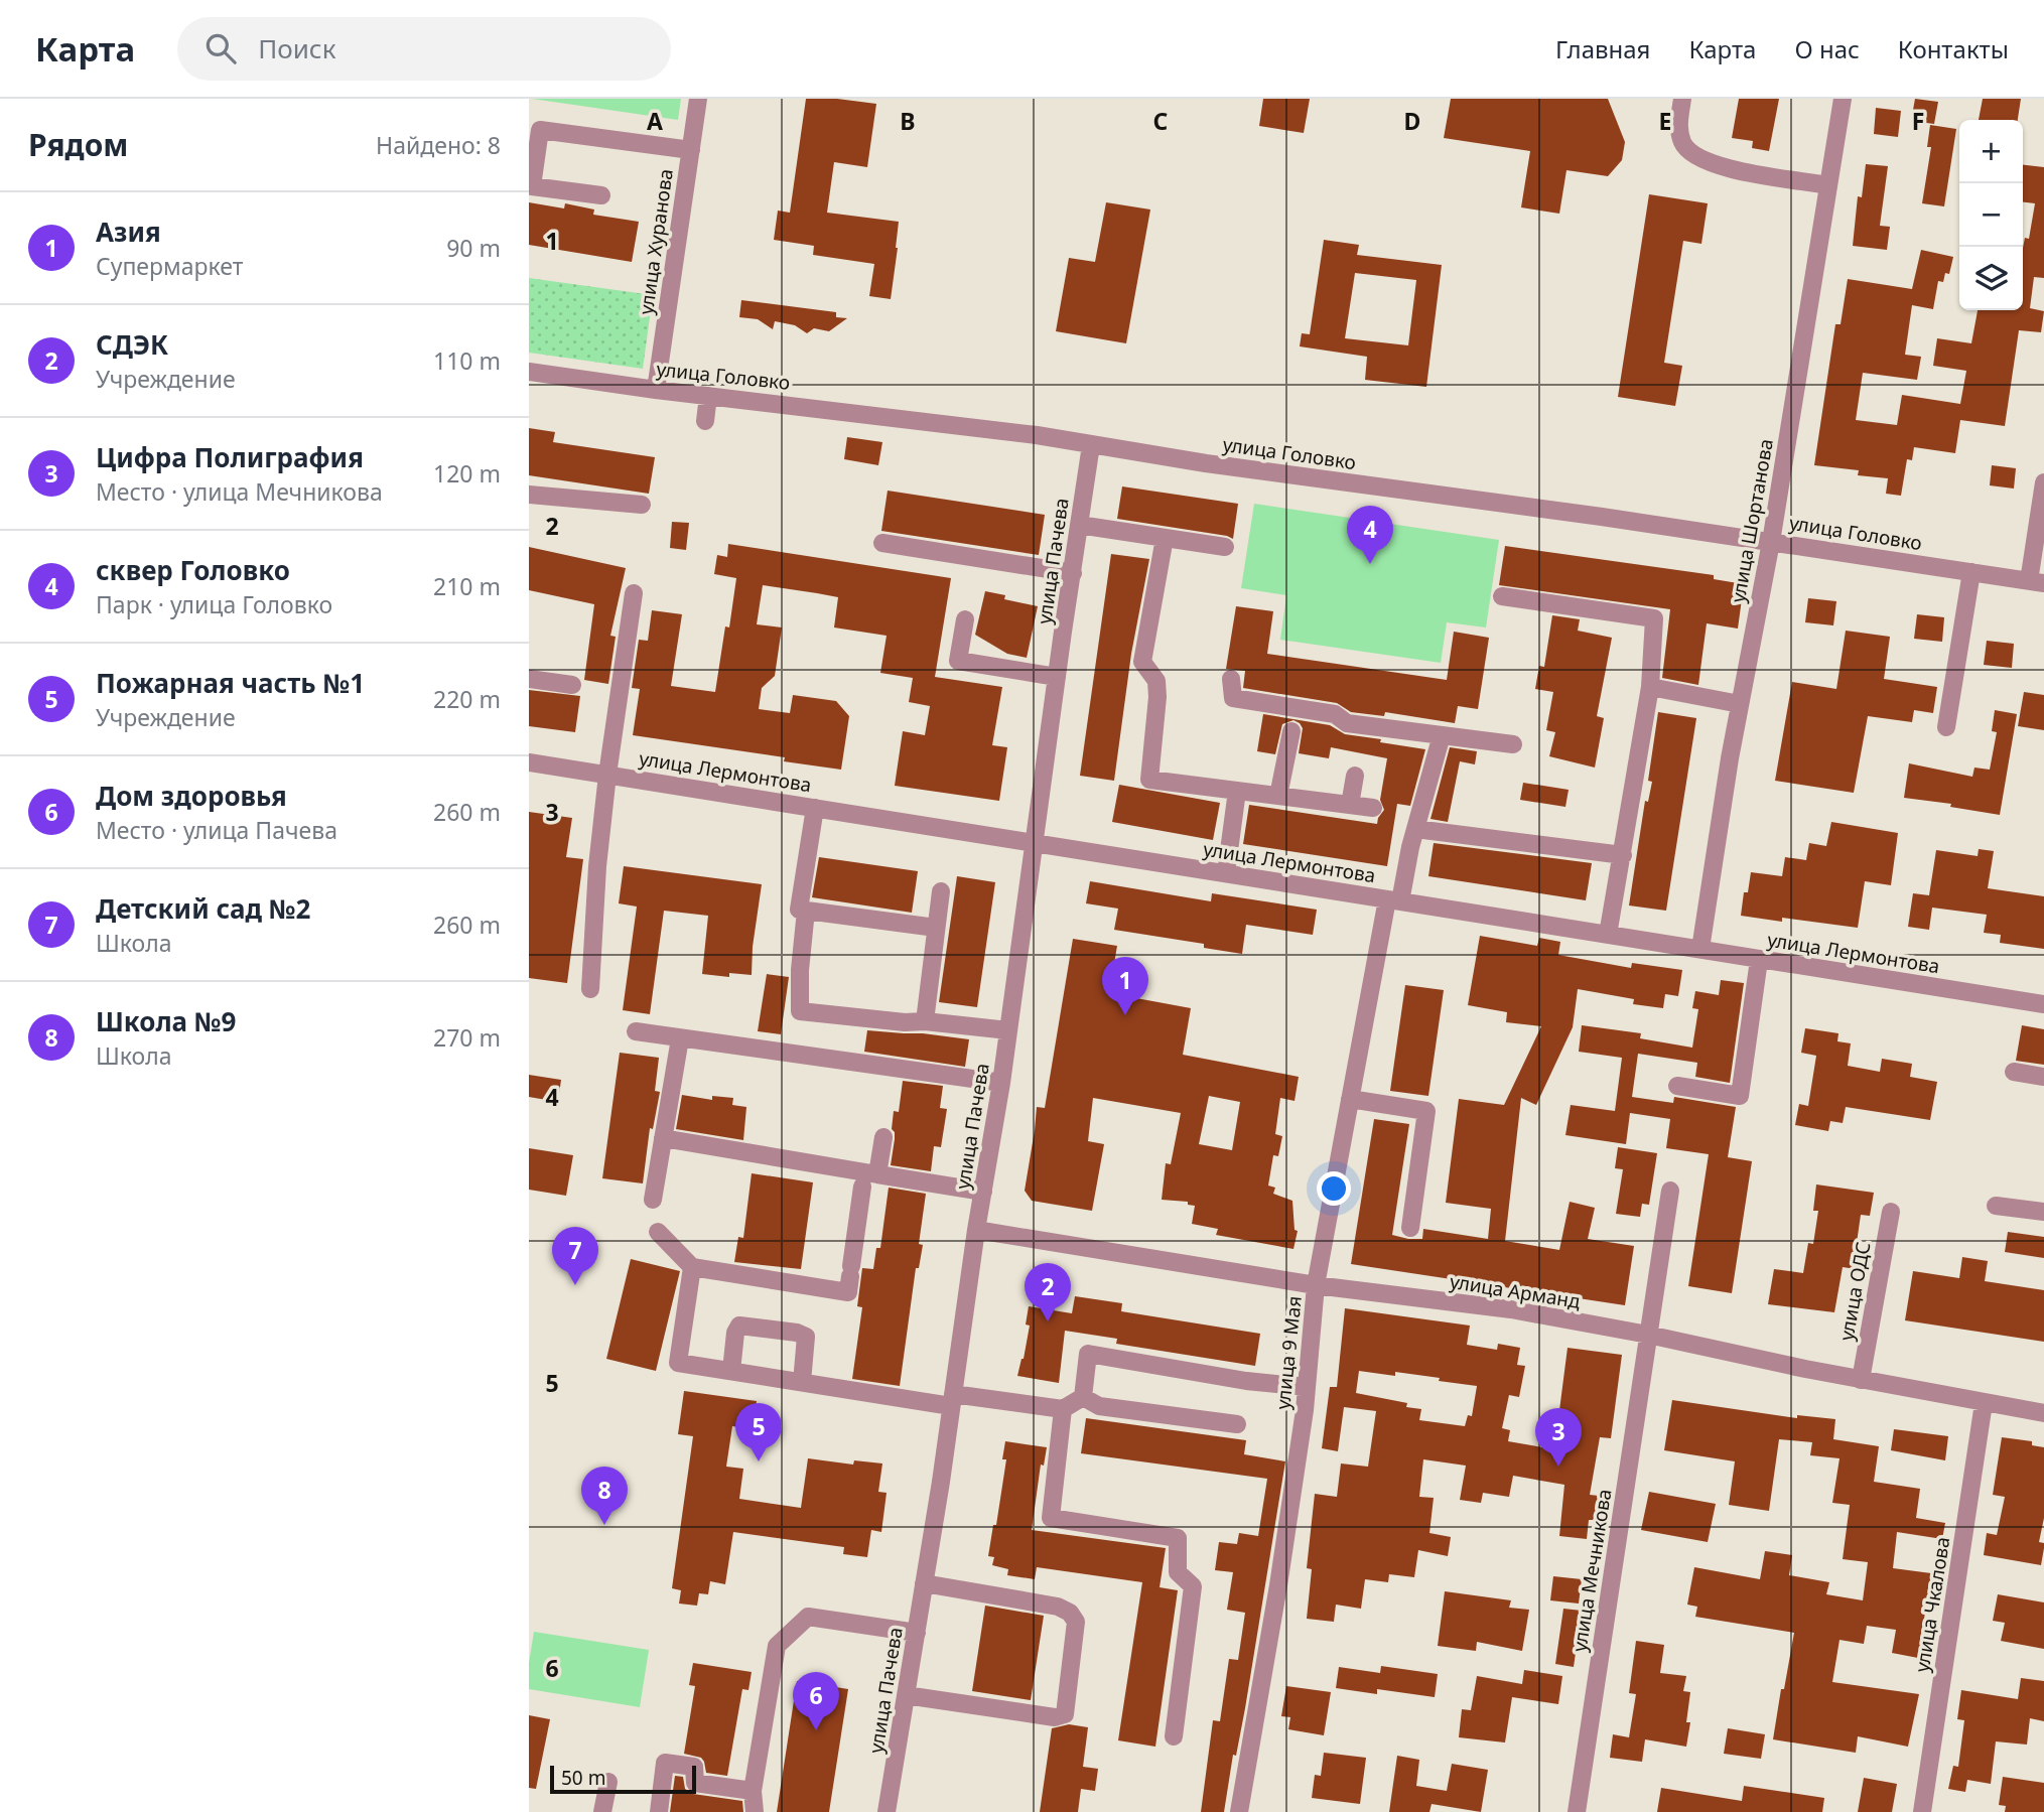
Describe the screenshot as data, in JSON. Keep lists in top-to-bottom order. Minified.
{"streets":{"street":["улица Хуранова","улица Головко","улица Шортанова","улица Пачева","улица Лермонтова","улица Арманд","улица ОДС","улица 9 Мая","улица Мечникова","улица Чкалова"]},"crossings":[["улица Хуранова","улица Головко"],["улица Головко","улица Шортанова"],["улица Головко","улица Пачева"],["улица Шортанова","улица Лермонтова"],["улица Пачева","улица Лермонтова"],["улица Пачева","улица Арманд"],["улица Лермонтова","улица 9 Мая"],["улица Арманд","улица ОДС"],["улица Арманд","улица 9 Мая"],["улица Арманд","улица Мечникова"],["улица Арманд","улица Чкалова"]],"scale_bar":"50 m","page":{"header":"Карта","search":"Поиск","nav":["Главная","Карта","О нас","Контакты"],"heading":["Рядом","Найдено: 8"],"map_buttons":["+","−"],"list":[{"mark":"1","name":"Азия","note":"Супермаркет","value":"90 m"},{"mark":"2","name":"СДЭК","note":"Учреждение","value":"110 m"},{"mark":"3","name":"Цифра Полиграфия","note":"Место · улица Мечникова","value":"120 m"},{"mark":"4","name":"сквер Головко","note":"Парк · улица Головко","value":"210 m"},{"mark":"5","name":"Пожарная часть №1","note":"Учреждение","value":"220 m"},{"mark":"6","name":"Дом здоровья","note":"Место · улица Пачева","value":"260 m"},{"mark":"7","name":"Детский сад №2","note":"Школа","value":"260 m"},{"mark":"8","name":"Школа №9","note":"Школа","value":"270 m"}],"pins":["4","1","7","2","5","3","8","6"],"scale":"50 m"},"grid":{"columns":["A","B","C","D","E","F"],"rows":["1","2","3","4","5","6"]}}
